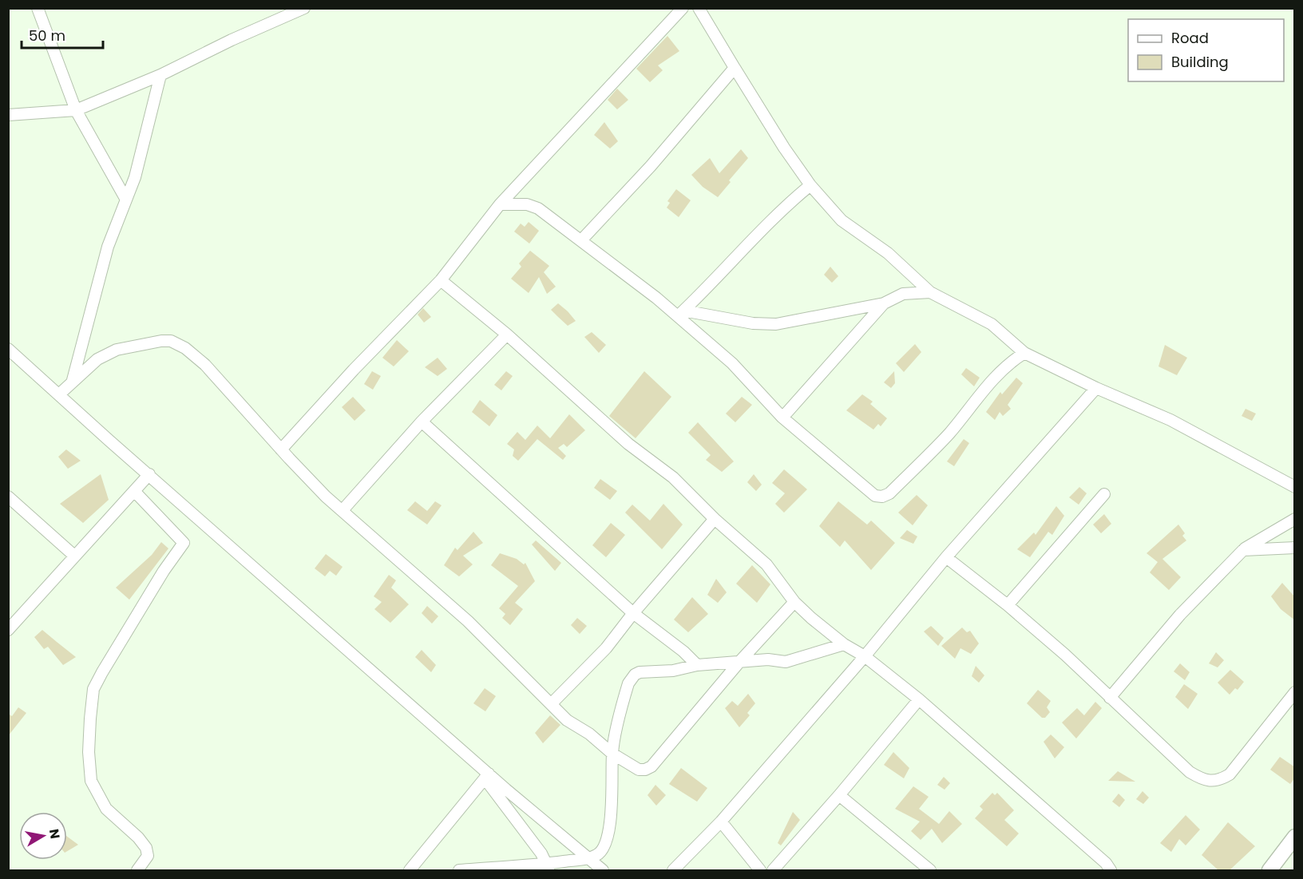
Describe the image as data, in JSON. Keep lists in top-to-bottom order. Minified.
{"legend":["Road","Building"],"scale_bar":"50 m","north":"right"}
